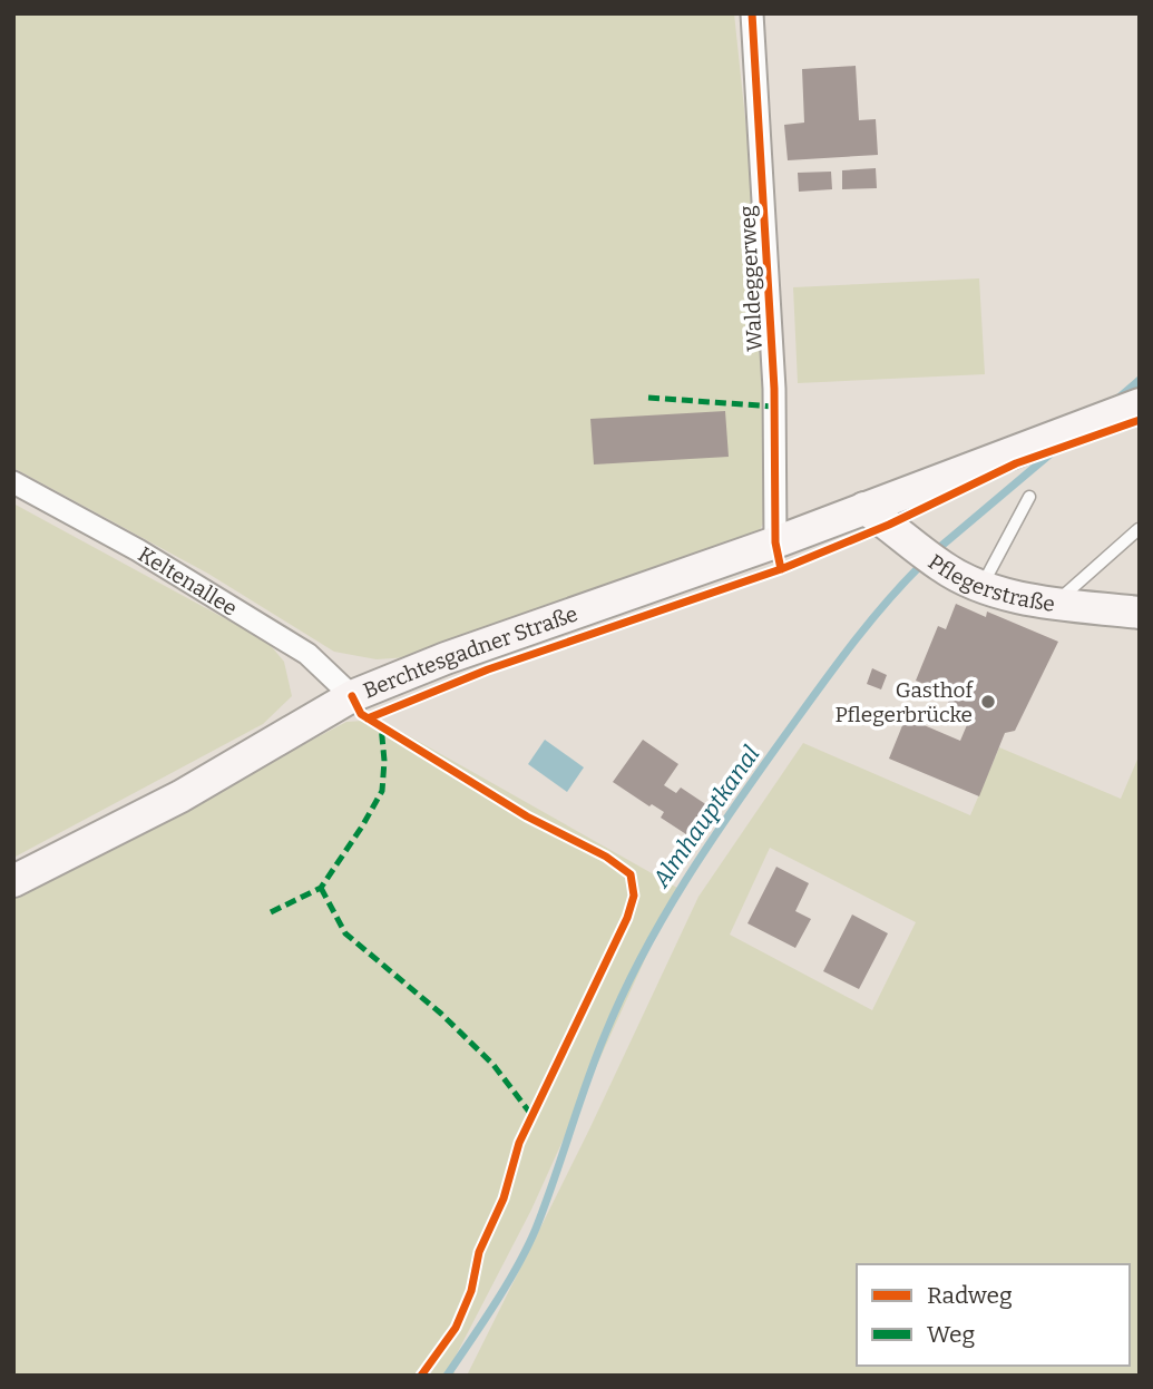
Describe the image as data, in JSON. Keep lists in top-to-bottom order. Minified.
{"streets":{"main road":["Pflegerstraße","Berchtesgadner Straße"],"street":["Waldeggerweg","Keltenallee"]},"crossings":[["Waldeggerweg","Berchtesgadner Straße"],["Pflegerstraße","Berchtesgadner Straße"],["Keltenallee","Berchtesgadner Straße"]],"water":["Almhauptkanal"],"places":["Gasthof Pflegerbrücke"],"legend":["Radweg","Weg"]}
